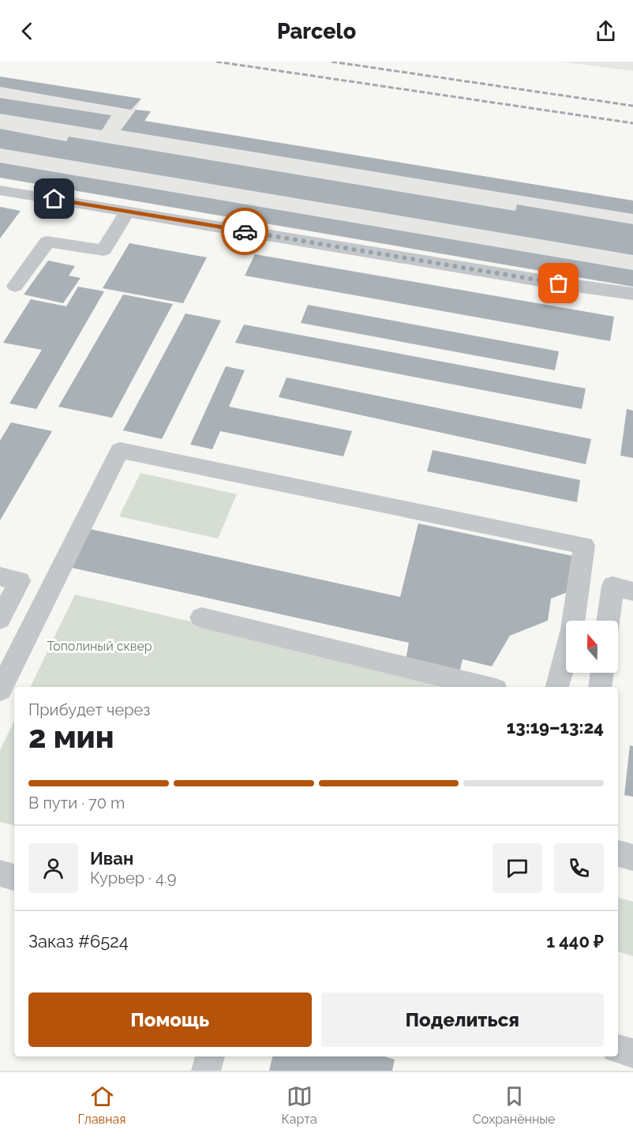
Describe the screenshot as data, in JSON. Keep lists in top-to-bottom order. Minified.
{"parks":["Тополиный сквер"],"north":"top","page":{"header":"Parcelo","heading":["2 мин","Прибудет через","13:19–13:24"],"panel":["Иван","Курьер · 4.9","Заказ #6524","1 440 ₽"],"bar":"В пути · 70 m","buttons":["Помощь","Поделиться"],"tabs":["Главная","Карта","Сохранённые"]}}
